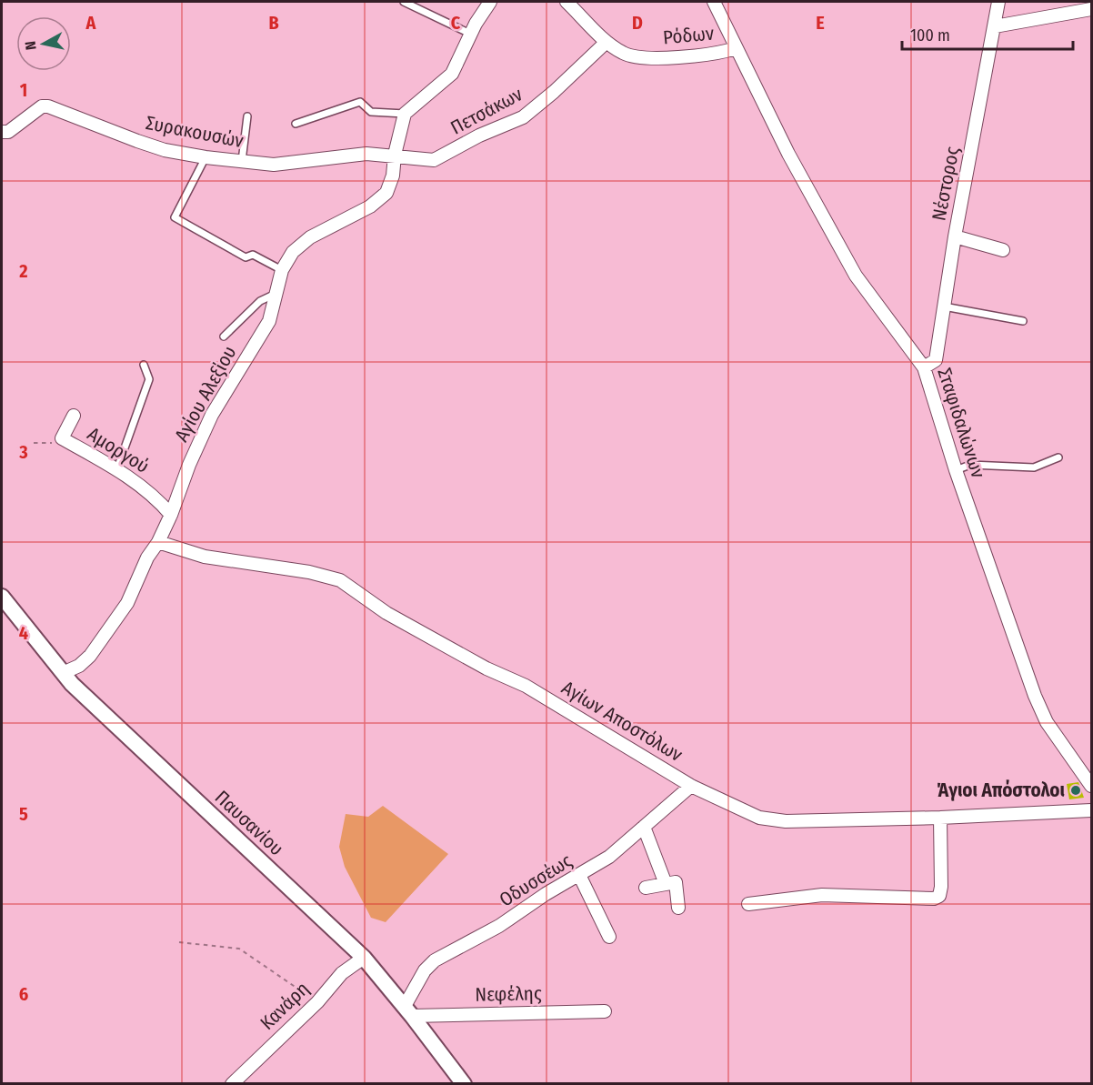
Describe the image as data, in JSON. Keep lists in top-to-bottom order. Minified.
{"streets":{"street":["Ρόδων","Πετσάκων","Συρακουσών","Νέστορος","Αγίου Αλεξίου","Σταφιδαλώνων","Αμοργού","Αγίων Αποστόλων","Παυσανίου","Οδυσσέως","Νεφέλης","Κανάρη"]},"crossings":[["Ρόδων","Πετσάκων"],["Ρόδων","Σταφιδαλώνων"],["Πετσάκων","Συρακουσών"],["Πετσάκων","Αγίου Αλεξίου"],["Συρακουσών","Αγίου Αλεξίου"],["Νέστορος","Σταφιδαλώνων"],["Αγίου Αλεξίου","Αμοργού"],["Αγίου Αλεξίου","Αγίων Αποστόλων"],["Αγίου Αλεξίου","Παυσανίου"],["Αγίων Αποστόλων","Οδυσσέως"],["Παυσανίου","Οδυσσέως"],["Παυσανίου","Νεφέλης"],["Παυσανίου","Κανάρη"],["Οδυσσέως","Νεφέλης"]],"places":["Άγιοι Απόστολοι"],"scale_bar":"100 m","north":"left","grid":{"columns":["A","B","C","D","E"],"rows":["1","2","3","4","5","6"]}}
